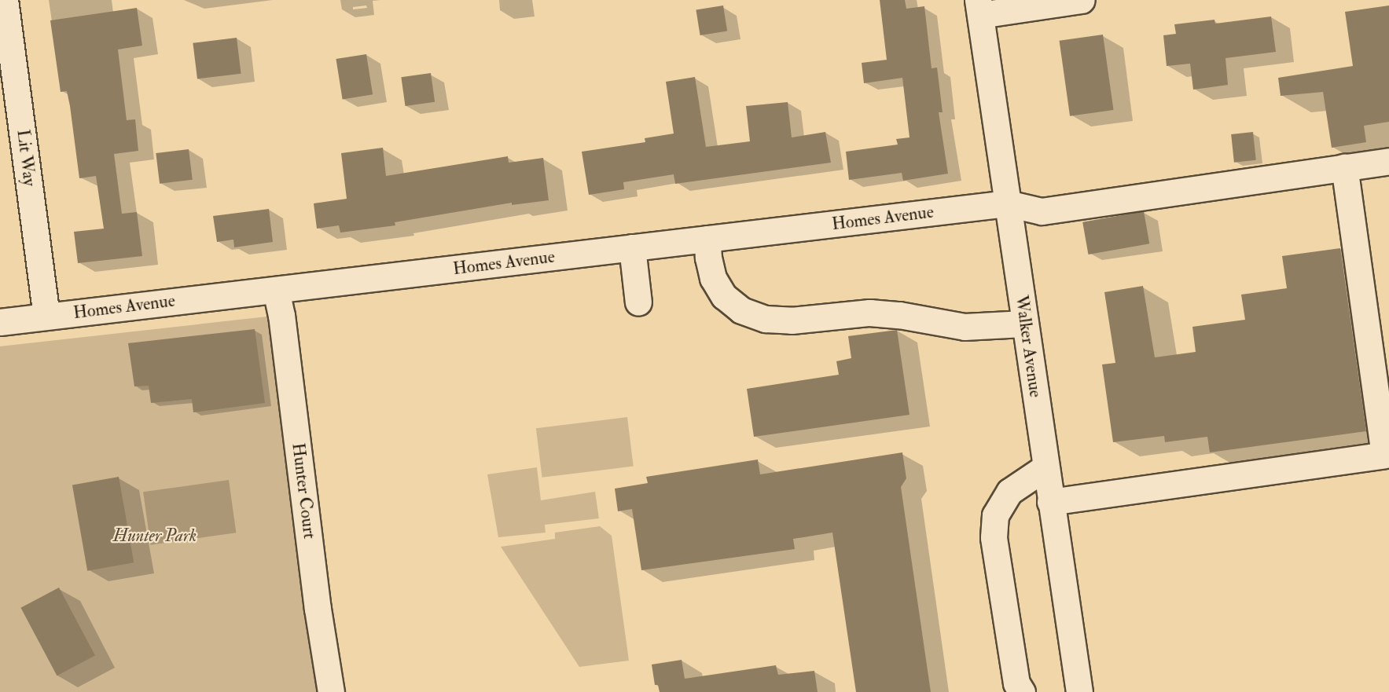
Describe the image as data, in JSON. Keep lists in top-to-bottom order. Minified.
{"streets":{"street":["Lit Way","Homes Avenue","Walker Avenue","Hunter Court"]},"crossings":[["Lit Way","Homes Avenue"],["Homes Avenue","Walker Avenue"],["Homes Avenue","Hunter Court"]],"parks":["Hunter Park"]}
